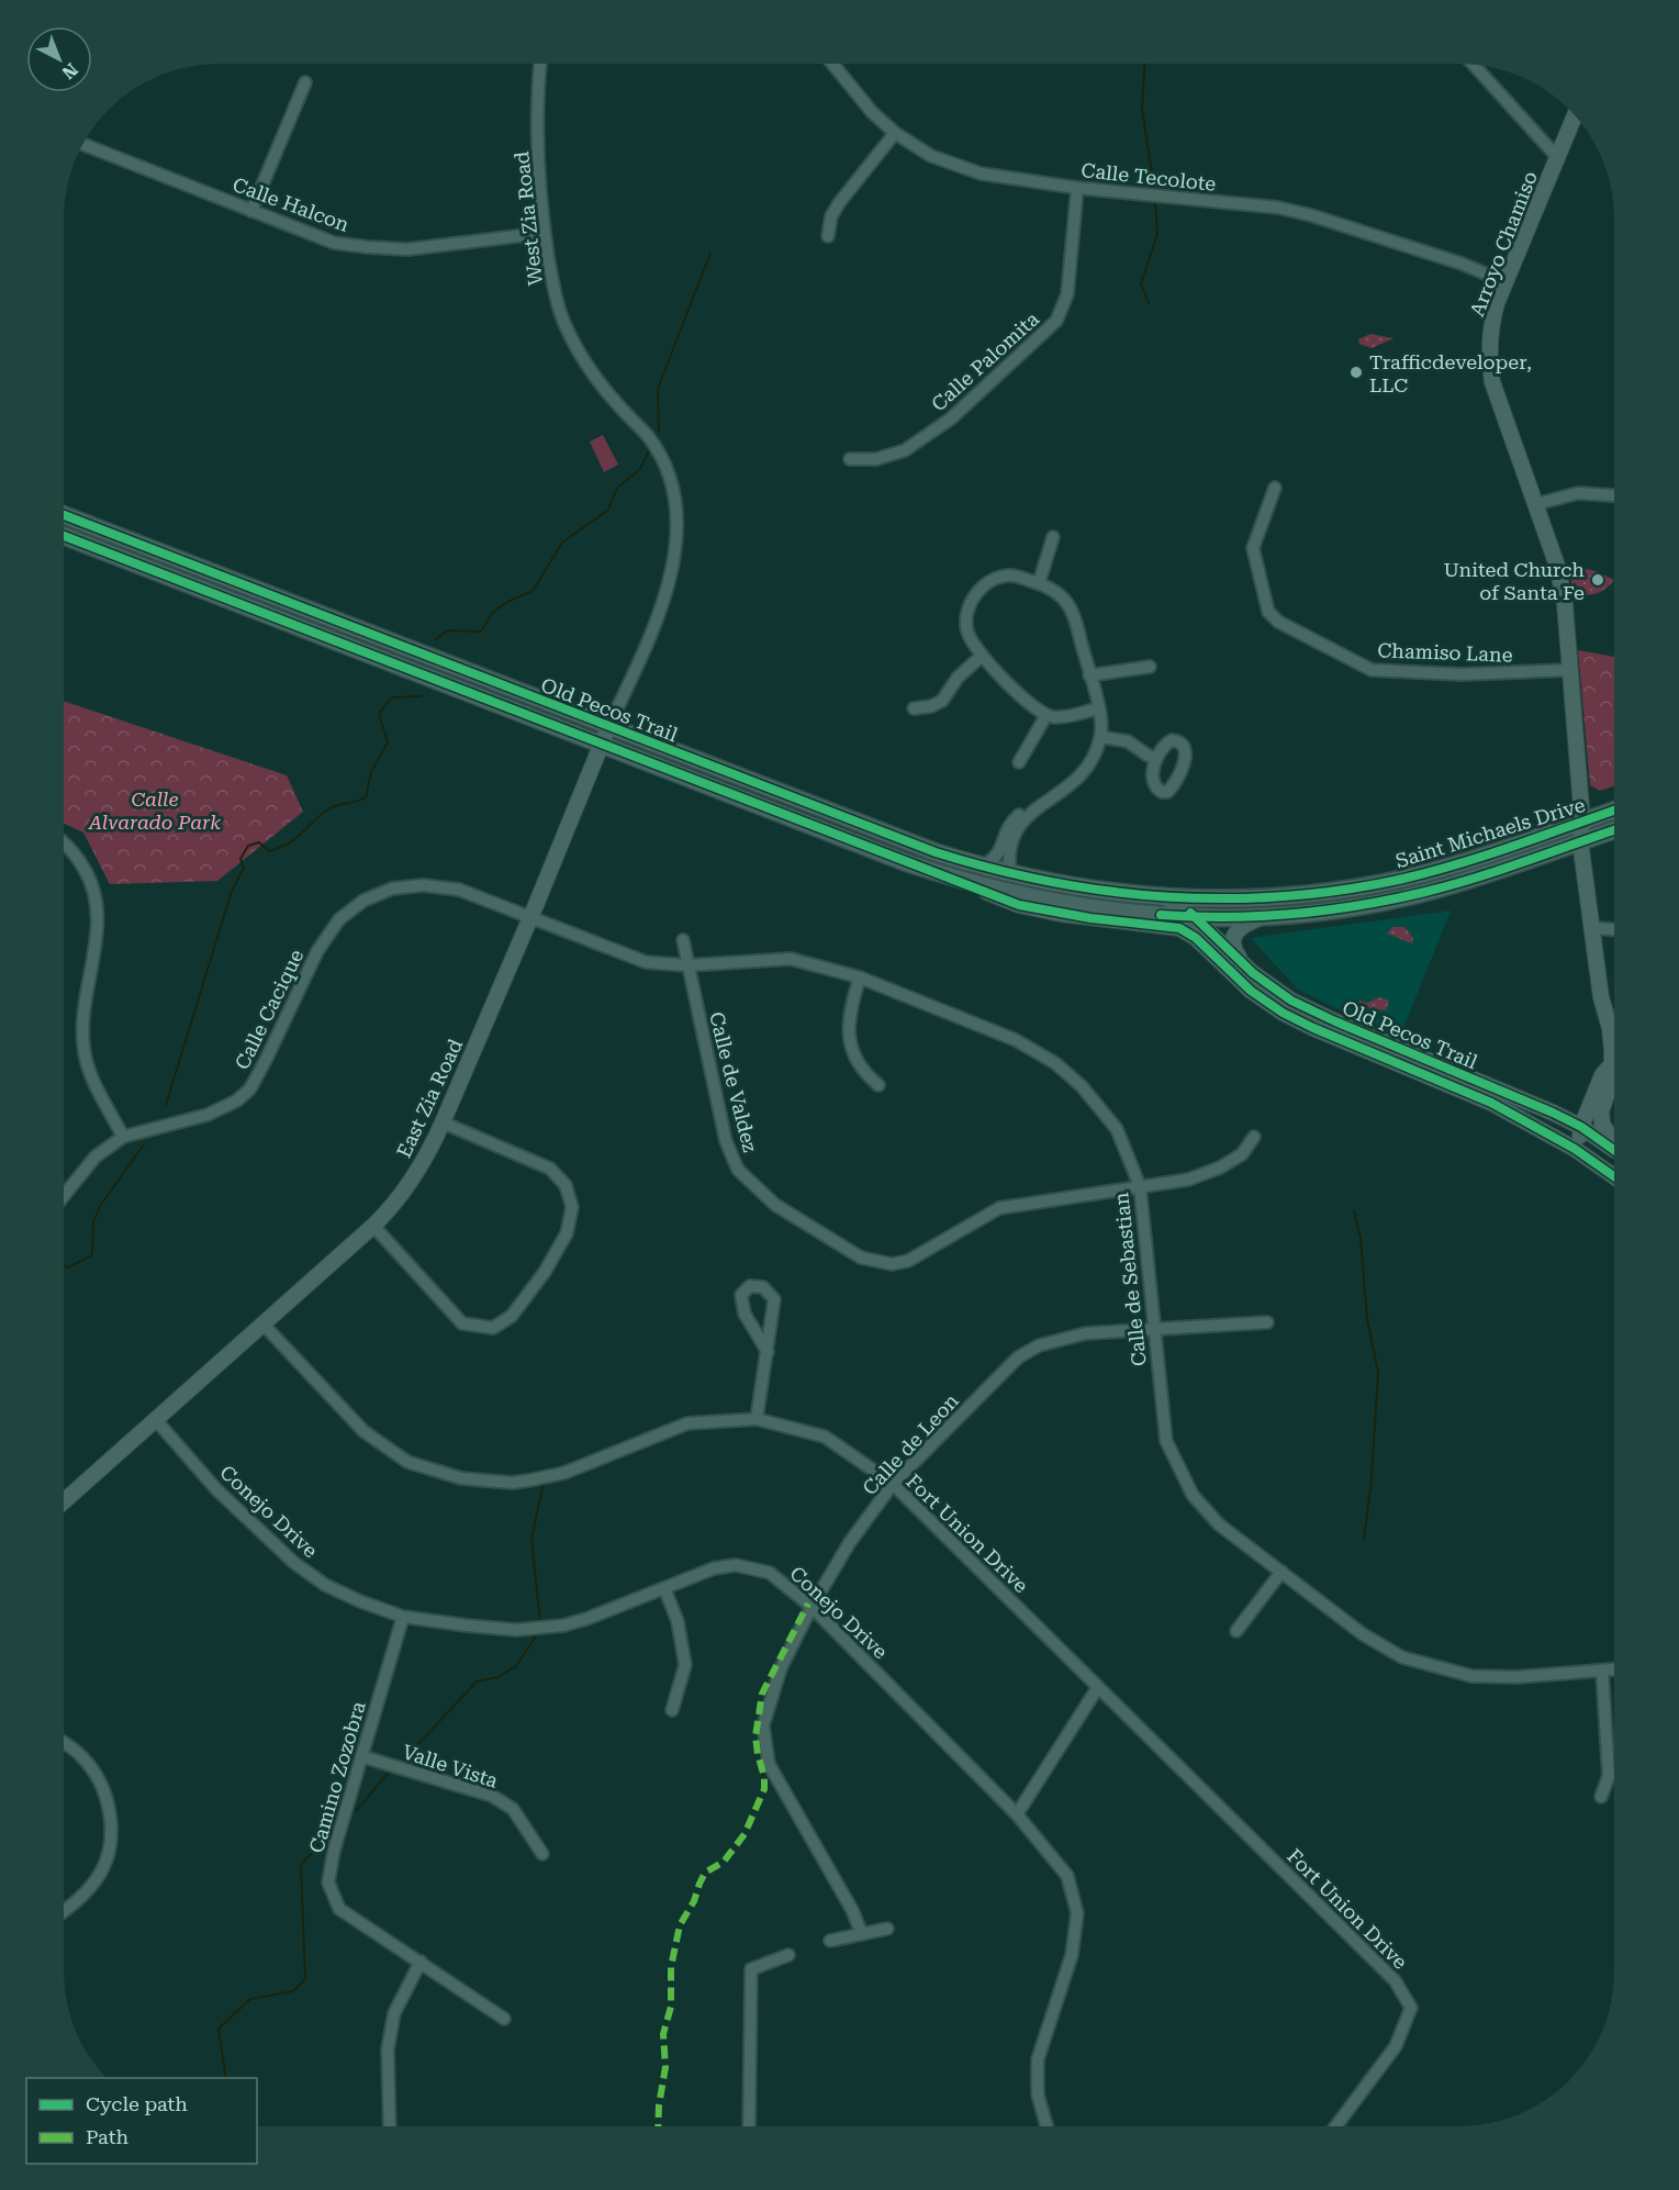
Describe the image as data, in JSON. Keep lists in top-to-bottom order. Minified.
{"streets":{"main road":["Old Pecos Trail","Saint Michaels Drive"],"street":["Calle Tecolote","Calle Halcon","West Zia Road","Arroyo Chamiso","Calle Palomita","Chamiso Lane","Calle Cacique","Calle de Valdez","East Zia Road","Calle de Sebastian","Calle de Leon","Conejo Drive","Fort Union Drive","Valle Vista","Camino Zozobra"]},"crossings":[["Calle Tecolote","Arroyo Chamiso"],["Calle Tecolote","Calle Palomita"],["Calle Halcon","West Zia Road"],["West Zia Road","Old Pecos Trail"],["West Zia Road","East Zia Road"],["Arroyo Chamiso","Chamiso Lane"],["Arroyo Chamiso","Saint Michaels Drive"],["Old Pecos Trail","Saint Michaels Drive"],["Old Pecos Trail","East Zia Road"],["Calle Cacique","East Zia Road"],["Calle Cacique","Calle de Sebastian"],["Calle de Valdez","Calle de Sebastian"],["East Zia Road","Calle de Sebastian"],["East Zia Road","Conejo Drive"],["East Zia Road","Fort Union Drive"],["Calle de Sebastian","Calle de Leon"],["Calle de Leon","Conejo Drive"],["Calle de Leon","Fort Union Drive"],["Conejo Drive","Camino Zozobra"],["Valle Vista","Camino Zozobra"]],"parks":["Calle Alvarado Park"],"places":["Trafficdeveloper, LLC","United Church of Santa Fe"],"legend":["Cycle path","Path"],"north":"bottom right"}
